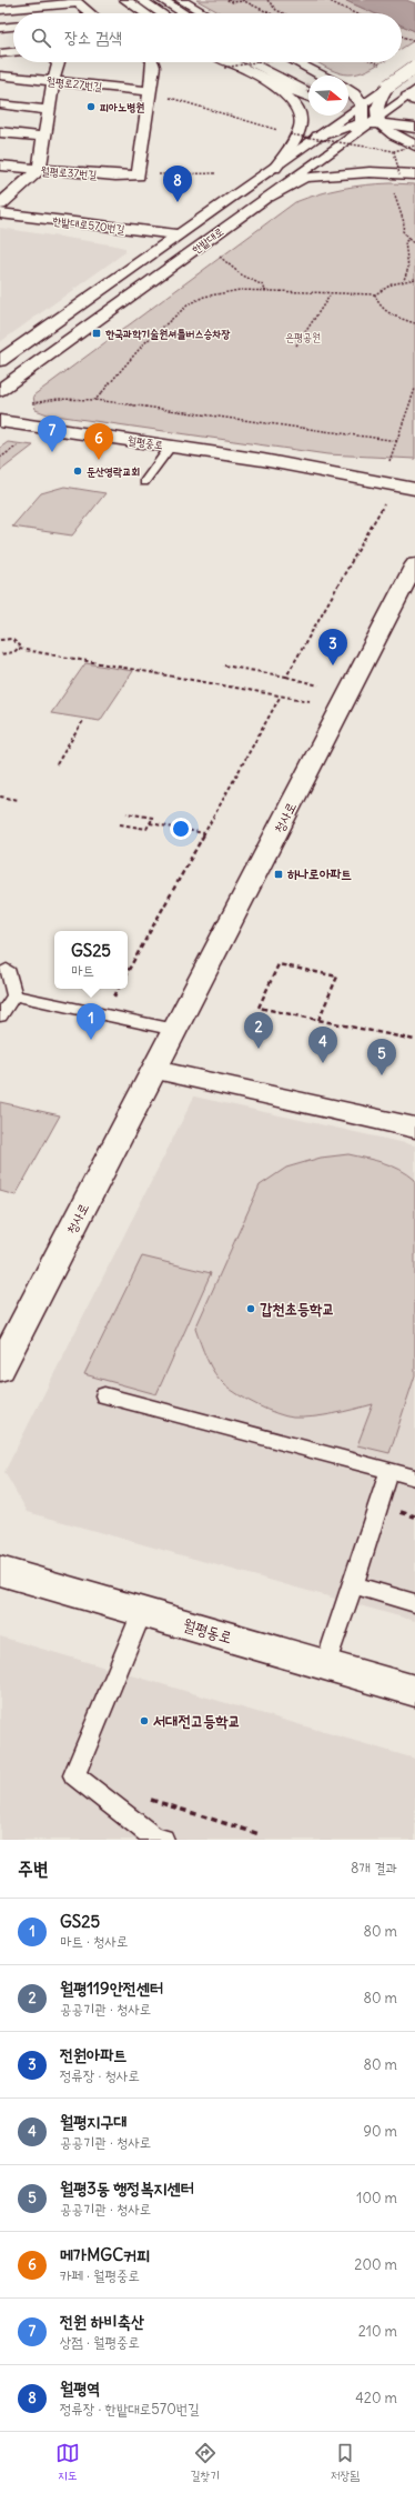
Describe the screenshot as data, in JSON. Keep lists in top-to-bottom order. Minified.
{"streets":{"street":["월평로27번길","월평로37번길","한밭대로570번길","한밭대로","월평중로","청사로","월평동로"]},"parks":["은평공원"],"places":{"other":["피아노병원","둔산영락교회","갑천초등학교","서대전고등학교"],"transit":["한국과학기술원셔틀버스승차장","하나로아파트"]},"north":"right","page":{"search":"장소 검색","pins":["8","7","6","3","1","2","4","5"],"popup":["GS25","마트"],"heading":["주변","8개 결과"],"list":[{"mark":"1","name":"GS25","note":"마트 · 청사로","value":"80 m"},{"mark":"2","name":"월평119안전센터","note":"공공기관 · 청사로","value":"80 m"},{"mark":"3","name":"전원아파트","note":"정류장 · 청사로","value":"80 m"},{"mark":"4","name":"월평지구대","note":"공공기관 · 청사로","value":"90 m"},{"mark":"5","name":"월평3동 행정복지센터","note":"공공기관 · 청사로","value":"100 m"},{"mark":"6","name":"메가MGC커피","note":"카페 · 월평중로","value":"200 m"},{"mark":"7","name":"전원 하비축산","note":"상점 · 월평중로","value":"210 m"},{"mark":"8","name":"월평역","note":"정류장 · 한밭대로570번길","value":"420 m"}],"nav":["지도","길찾기","저장됨"]}}
